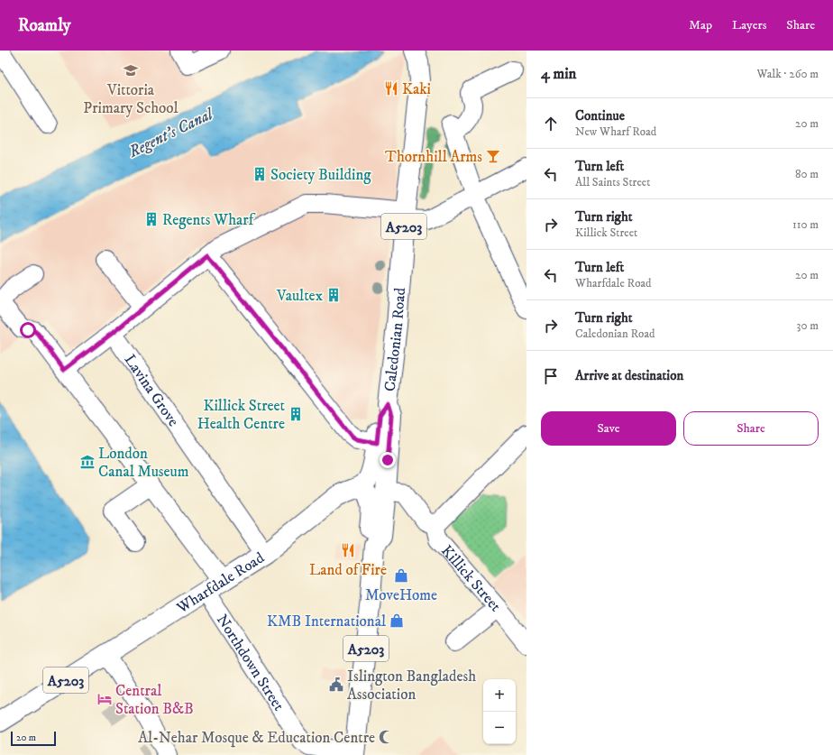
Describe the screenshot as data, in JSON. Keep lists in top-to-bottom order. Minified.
{"streets":{"main road":["A5203","Caledonian Road","Wharfdale Road"],"street":["Lavina Grove","Killick Street","Northdown Street"]},"crossings":[["A5203","Caledonian Road"],["A5203","Wharfdale Road"],["Caledonian Road","Northdown Street"],["Lavina Grove","Wharfdale Road"],["Wharfdale Road","Northdown Street"]],"water":["Regent's Canal"],"places":{"school or university":["Vittoria Primary School"],"restaurant":["Kaki","Land of Fire"],"bar":["Thornhill Arms"],"building":["Society Building","Regents Wharf","Vaultex","Killick Street Health Centre"],"museum":["London Canal Museum"],"shop":["MoveHome","KMB International"],"public building":["Islington Bangladesh Association"],"hotel":["Central Station B&B"],"mosque":["Al-Nehar Mosque & Education Centre"]},"scale_bar":"20 m","page":{"header":"Roamly","nav":["Map","Layers","Share"],"heading":["4 min","Walk · 260 m"],"list":[["Continue","New Wharf Road","20 m"],["Turn left","All Saints Street","80 m"],["Turn right","Killick Street","110 m"],["Turn left","Wharfdale Road","20 m"],["Turn right","Caledonian Road","30 m"],"Arrive at destination"],"buttons":["Save","Share"],"map_buttons":["+","−"],"scale":"20 m"}}
